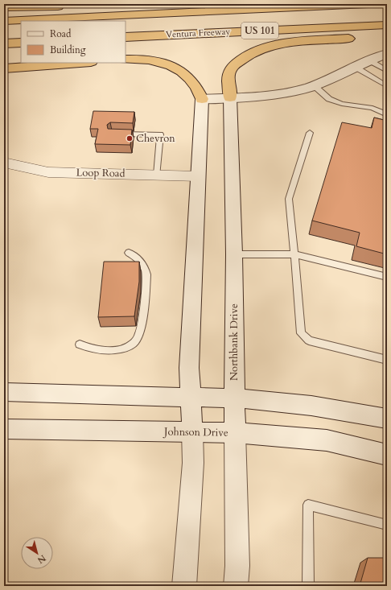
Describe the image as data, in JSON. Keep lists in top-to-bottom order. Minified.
{"streets":{"highway":["US 101","Ventura Freeway"],"main road":["Northbank Drive","Johnson Drive"],"street":["Loop Road"]},"crossings":[["Northbank Drive","Johnson Drive"]],"places":["Chevron"],"legend":["Road","Building"],"north":"bottom right"}
